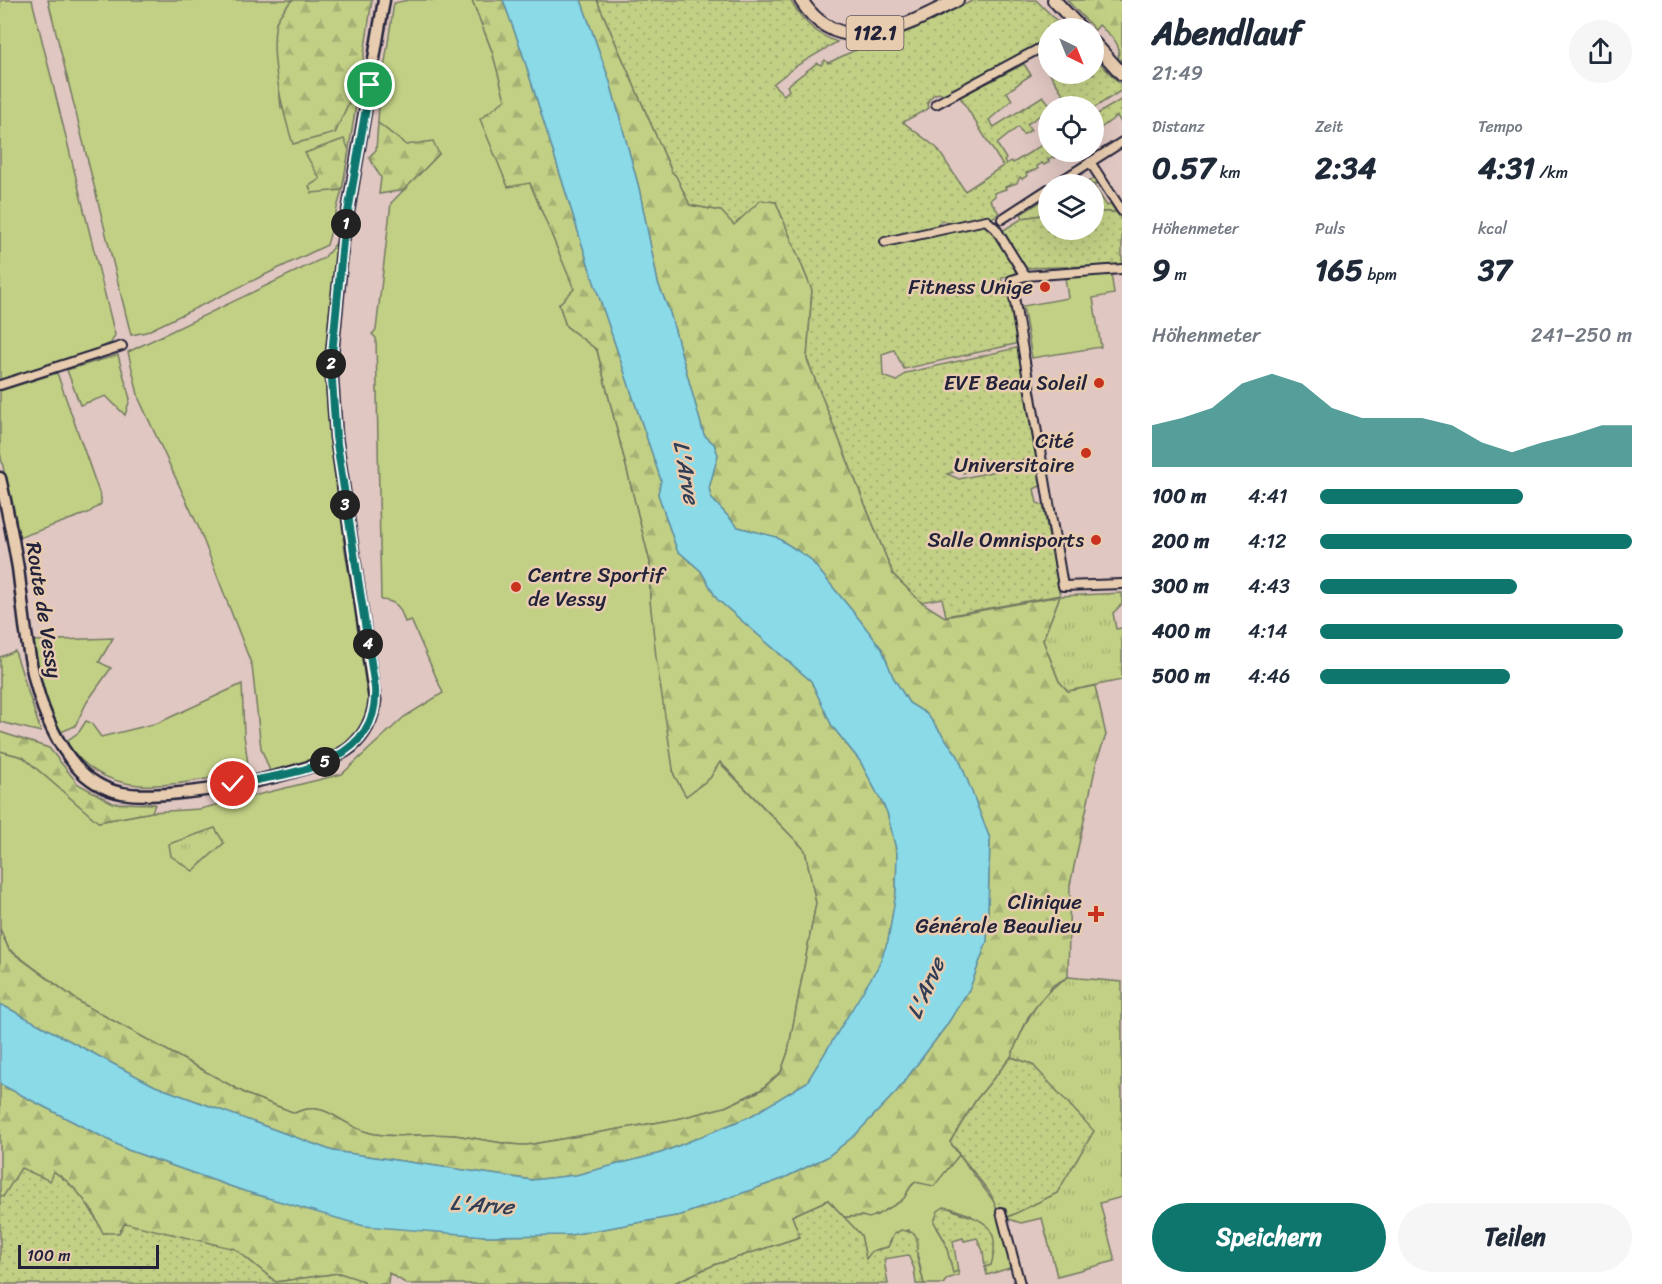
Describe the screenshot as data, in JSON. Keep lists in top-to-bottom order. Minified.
{"streets":{"main road":["112.1"],"street":["Route de Vessy"]},"water":["L'Arve"],"places":{"other":["Fitness Unige","EVE Beau Soleil","Cité Universitaire","Salle Omnisports","Centre Sportif de Vessy"],"health":["Clinique Générale Beaulieu"]},"scale_bar":"100 m","north":"bottom right","page":{"heading":["Abendlauf","21:49"],"stats":[["Distanz","0.57 km"],["Zeit","2:34"],["Tempo","4:31 /km"],["Höhenmeter","9 m"],["Puls","165 bpm"],["kcal","37"]],"pins":["1","2","3","4","5"],"chart":["Höhenmeter","241–250 m"],"list":[{"name":"100 m","note":"4:41"},{"name":"200 m","note":"4:12"},{"name":"300 m","note":"4:43"},{"name":"400 m","note":"4:14"},{"name":"500 m","note":"4:46"}],"buttons":["Speichern","Teilen"],"scale":"100 m"}}
